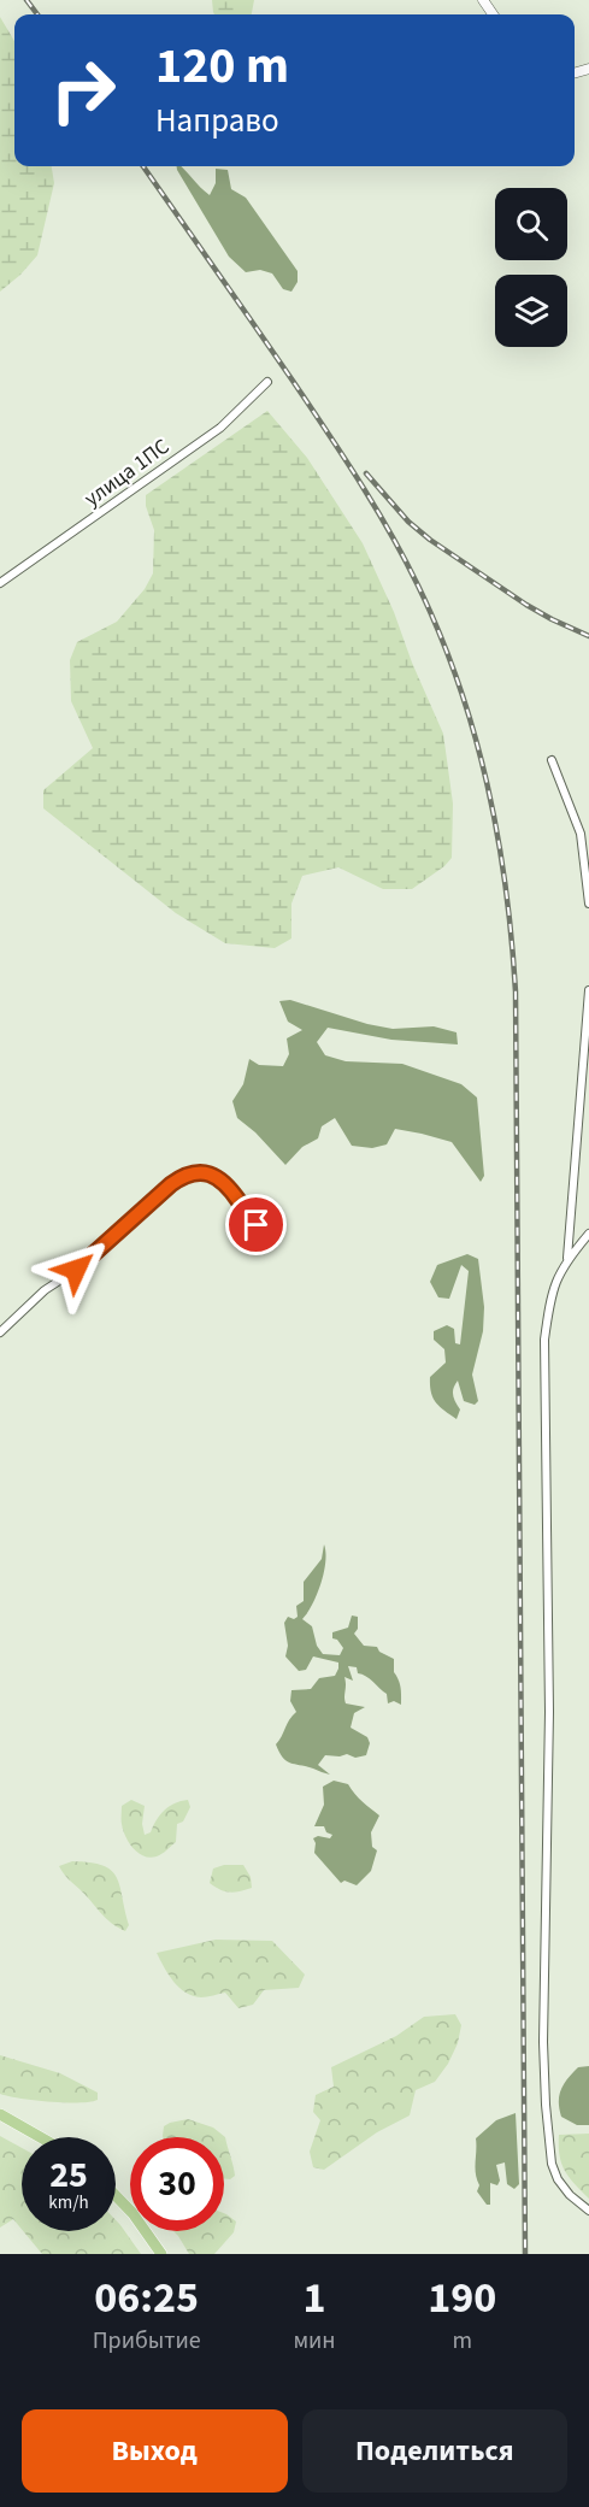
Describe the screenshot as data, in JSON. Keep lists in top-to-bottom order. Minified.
{"streets":{"street":["улица 1ПС"]},"page":{"turn":["120 m","Направо"],"speed":"25 km/h","limit":"30","eta":["06:25","Прибытие","1","мин","190","m"],"buttons":["Выход","Поделиться"]}}
